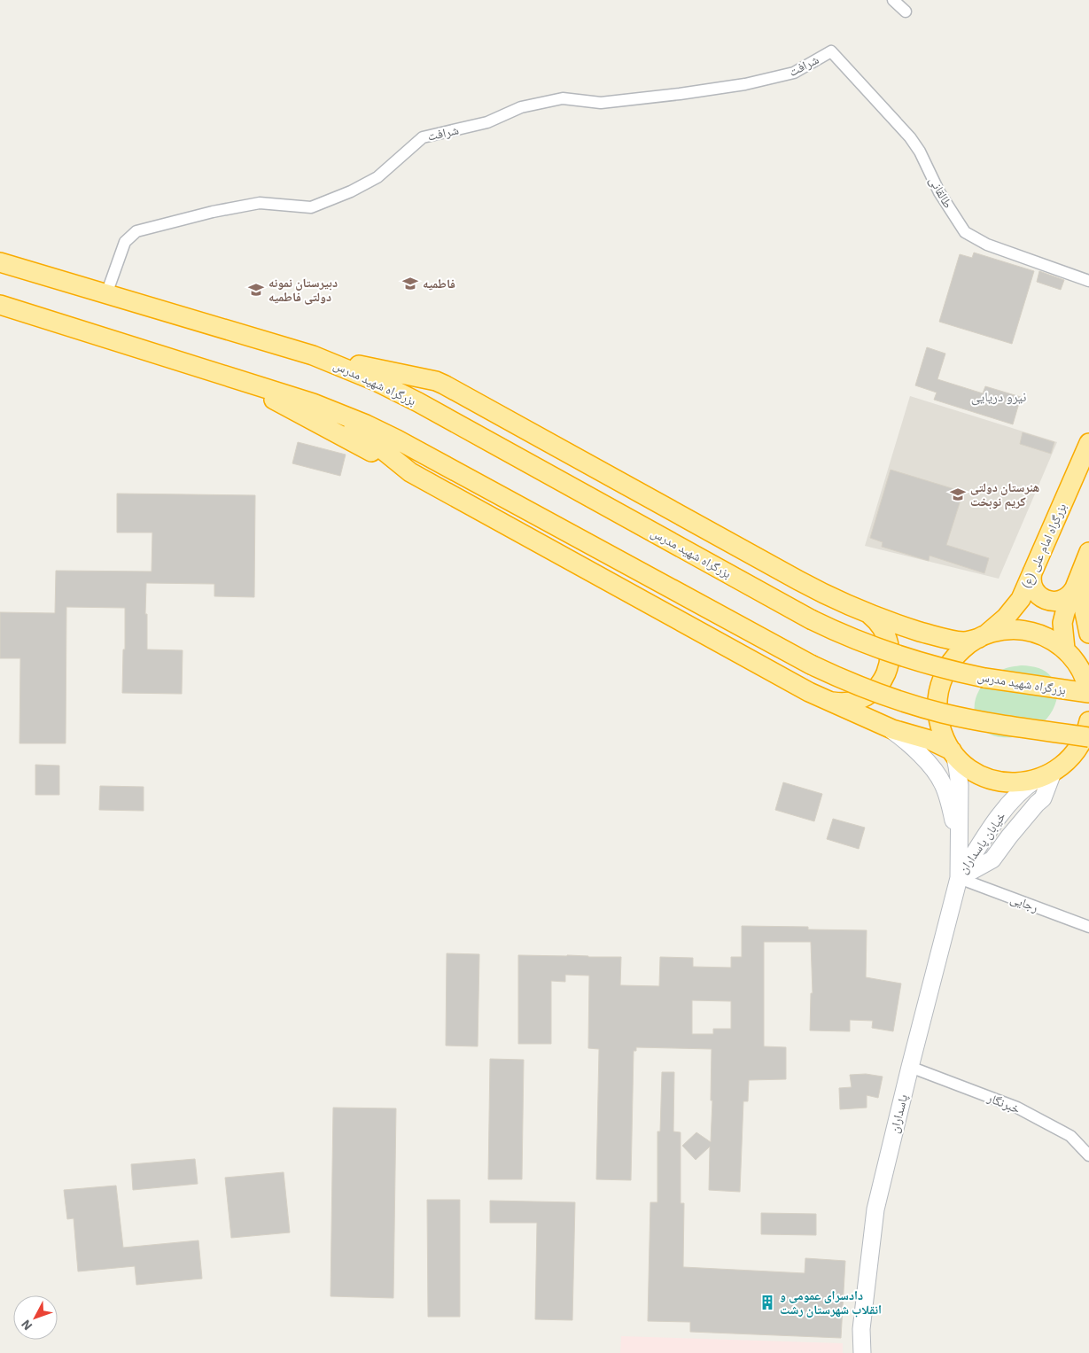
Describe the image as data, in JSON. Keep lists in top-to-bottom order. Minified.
{"streets":{"highway":["بزرگراه شهید مدرس","بزرگراه امام علی (ع)"],"main road":["خیابان پاسداران","پاسداران"],"street":["شرافت","طالقانی","رجایی","خبرنگار"]},"crossings":[["شرافت","طالقانی"],["شرافت","بزرگراه شهید مدرس"],["بزرگراه شهید مدرس","بزرگراه امام علی (ع)"],["بزرگراه امام علی (ع)","خیابان پاسداران"],["خیابان پاسداران","رجایی"],["خیابان پاسداران","پاسداران"],["رجایی","پاسداران"],["خبرنگار","پاسداران"]],"districts":["نیرو دریایی"],"places":{"school or university":["فاطمیه","دبیرستان نمونه دولتی فاطمیه","هنرستان دولتی کریم نوبخت"],"building":["دادسرای عمومی و انقلاب شهرستان رشت"]},"north":"bottom left"}
